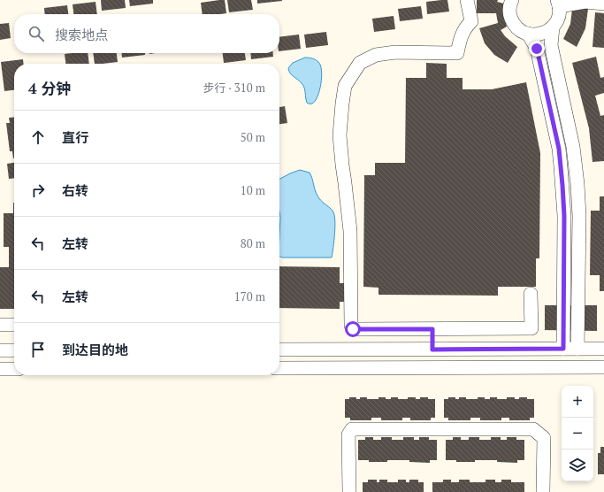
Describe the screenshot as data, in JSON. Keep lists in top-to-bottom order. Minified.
{"page":{"search":"搜索地点","heading":["4 分钟","步行 · 310 m"],"list":[["直行","50 m"],["右转","10 m"],["左转","80 m"],["左转","170 m"],"到达目的地"],"map_buttons":["+","−"]}}
